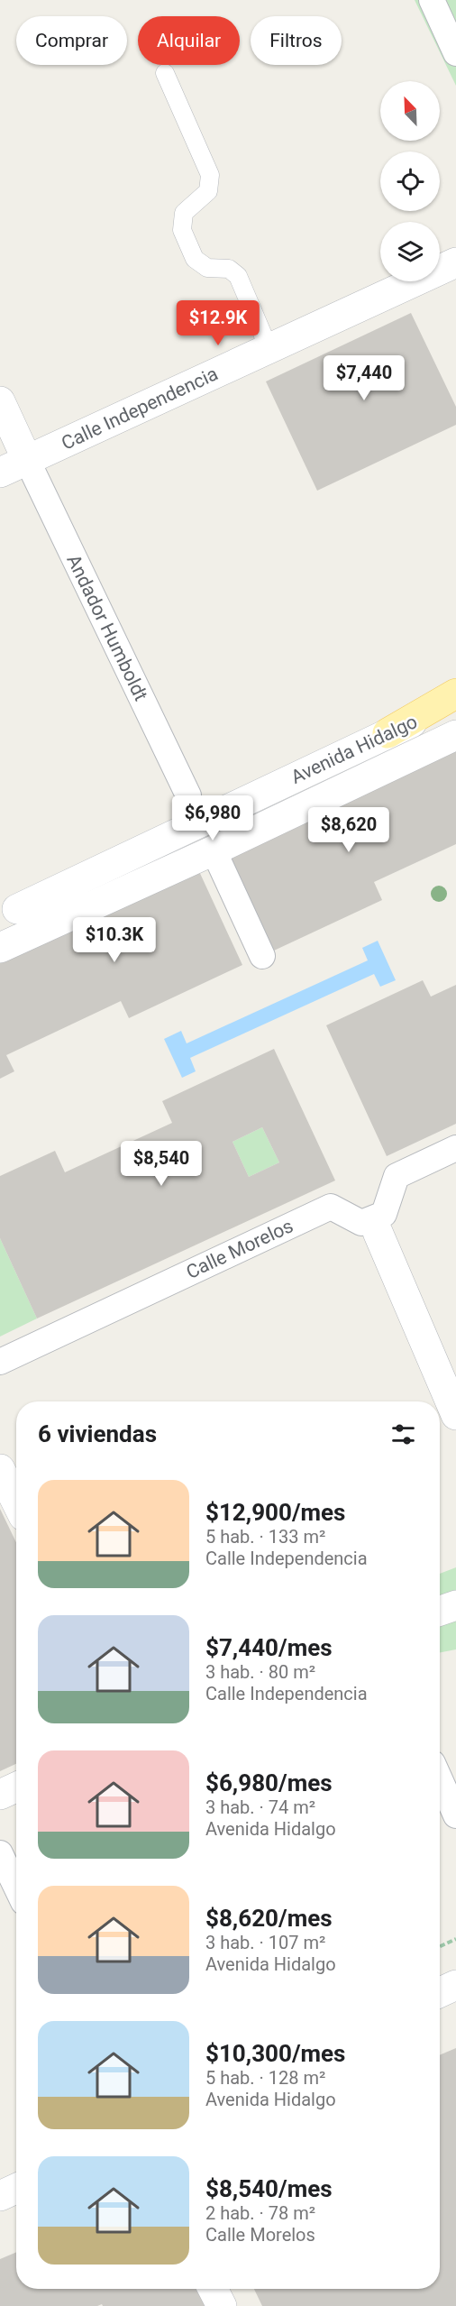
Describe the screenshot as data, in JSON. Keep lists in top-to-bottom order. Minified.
{"streets":{"street":["Calle Independencia","Andador Humboldt","Avenida Hidalgo","Calle Morelos"]},"crossings":[["Calle Independencia","Andador Humboldt"]],"north":"top left","page":{"chip":["Comprar","Alquilar","Filtros"],"price":["$12.9K","$7,440","$6,980","$8,620","$10.3K","$8,540"],"heading":"6 viviendas","list":[{"name":"$12,900/mes","note":"5 hab. · 133 m² · Calle Independencia"},{"name":"$7,440/mes","note":"3 hab. · 80 m² · Calle Independencia"},{"name":"$6,980/mes","note":"3 hab. · 74 m² · Avenida Hidalgo"},{"name":"$8,620/mes","note":"3 hab. · 107 m² · Avenida Hidalgo"},{"name":"$10,300/mes","note":"5 hab. · 128 m² · Avenida Hidalgo"},{"name":"$8,540/mes","note":"2 hab. · 78 m² · Calle Morelos"}]}}
